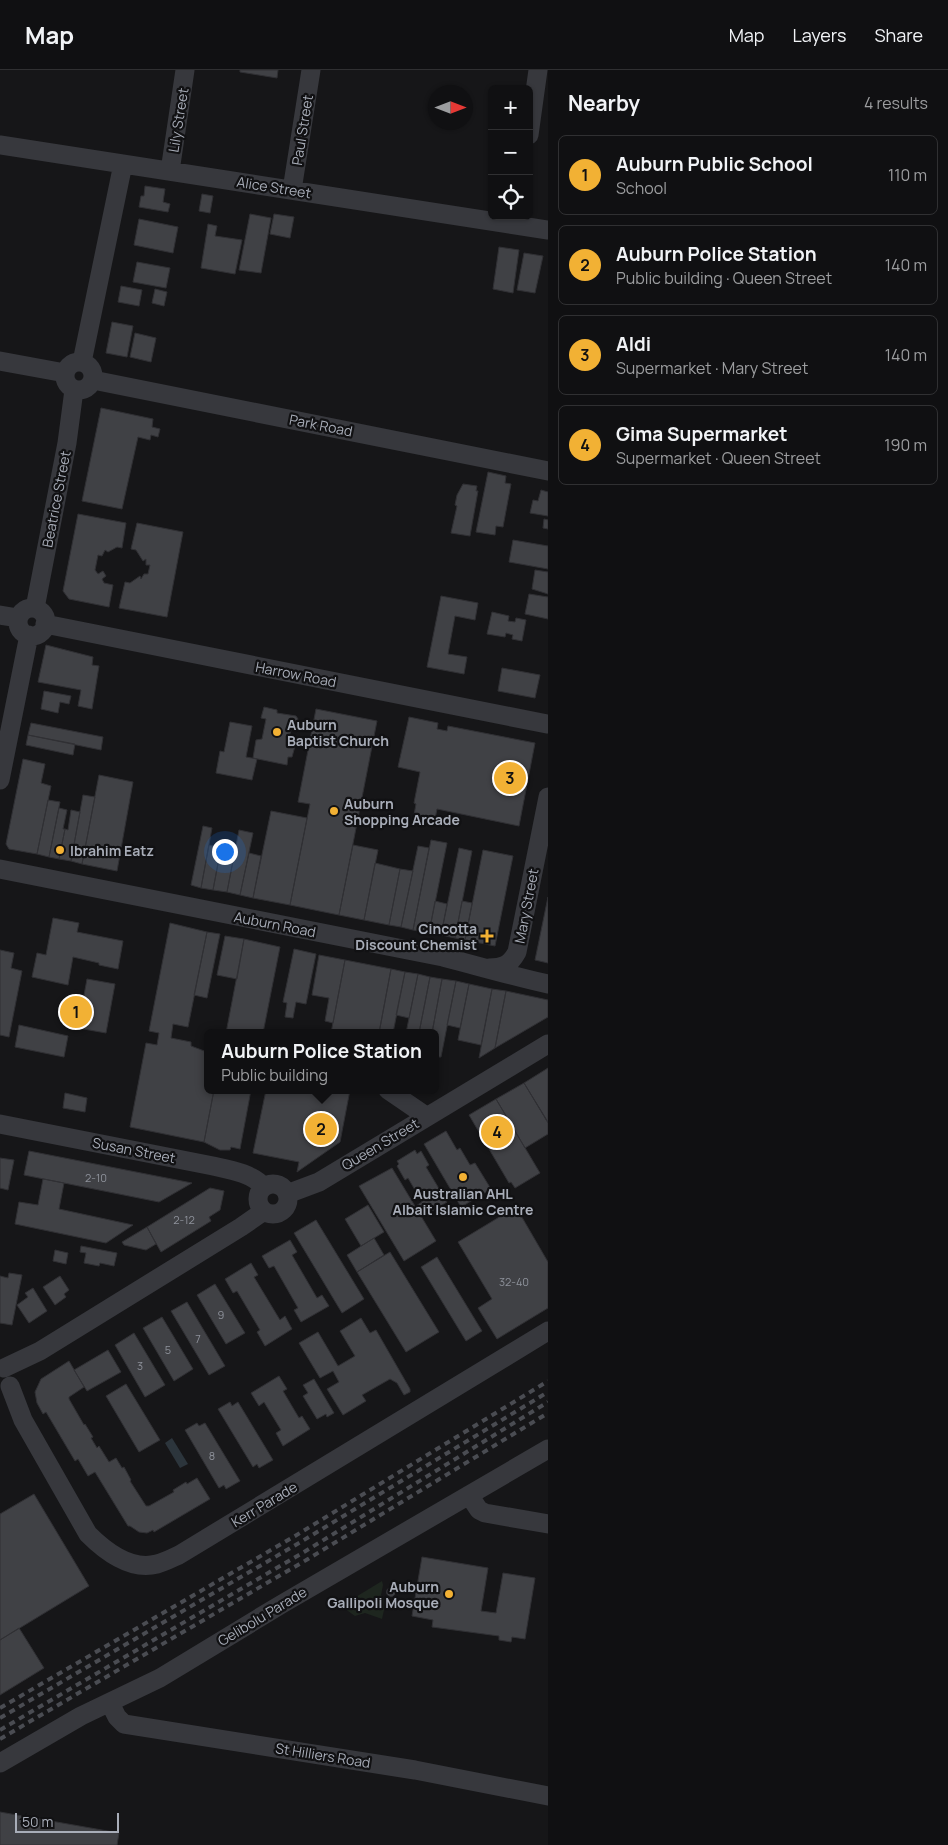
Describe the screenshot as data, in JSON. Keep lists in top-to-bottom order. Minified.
{"streets":{"street":["Lily Street","Paul Street","Alice Street","Park Road","Beatrice Street","Harrow Road","Mary Street","Auburn Road","Queen Street","Susan Street","Kerr Parade","Gelibolu Parade","St Hilliers Road"]},"crossings":[["Lily Street","Alice Street"],["Paul Street","Alice Street"],["Park Road","Beatrice Street"],["Mary Street","Auburn Road"],["Queen Street","Susan Street"],["Gelibolu Parade","St Hilliers Road"]],"places":{"other":["Auburn Baptist Church","Auburn Shopping Arcade","Ibrahim Eatz","Australian AHL Albait Islamic Centre","Auburn Gallipoli Mosque"],"health":["Cincotta Discount Chemist"]},"house_numbers":["2-10","2-12","32-40","9","7","5","3","8"],"scale_bar":"50 m","north":"right","page":{"header":"Map","nav":["Map","Layers","Share"],"heading":["Nearby","4 results"],"map_buttons":["+","−"],"list":[{"mark":"1","name":"Auburn Public School","note":"School","value":"110 m"},{"mark":"2","name":"Auburn Police Station","note":"Public building · Queen Street","value":"140 m"},{"mark":"3","name":"Aldi","note":"Supermarket · Mary Street","value":"140 m"},{"mark":"4","name":"Gima Supermarket","note":"Supermarket · Queen Street","value":"190 m"}],"pins":["3","1","2","4"],"popup":["Auburn Police Station","Public building"],"scale":"50 m"}}
